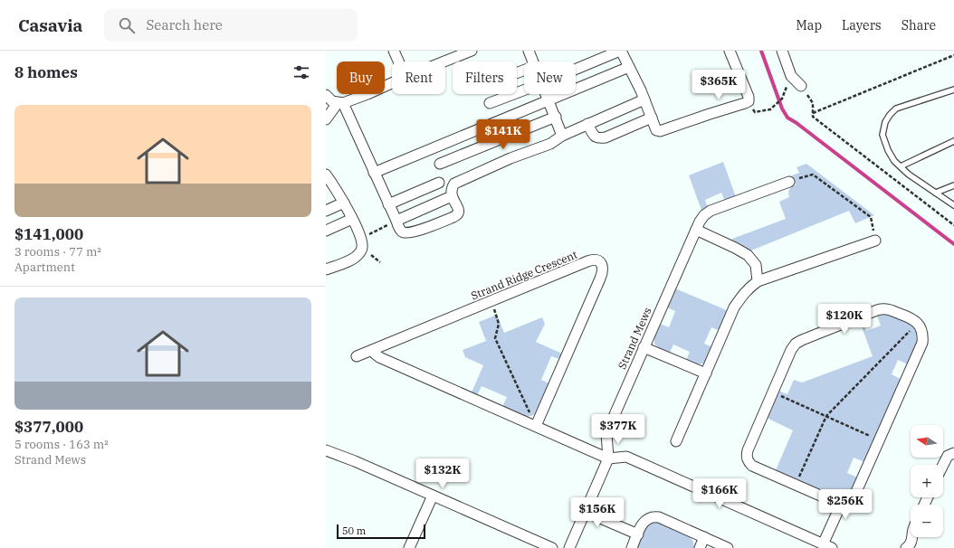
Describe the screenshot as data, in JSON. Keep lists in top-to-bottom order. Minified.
{"streets":{"street":["Strand Ridge Crescent","Strand Mews"]},"scale_bar":"50 m","north":"left","page":{"header":"Casavia","search":"Search here","nav":["Map","Layers","Share"],"heading":"8 homes","chip":["Buy","Rent","Filters","New"],"price":["$365K","$141K","$120K","$377K","$132K","$166K","$256K","$156K"],"list":[{"name":"$141,000","note":"3 rooms · 77 m² · Apartment"},{"name":"$377,000","note":"5 rooms · 163 m² · Strand Mews"}],"map_buttons":["+","−"],"scale":"50 m"}}
